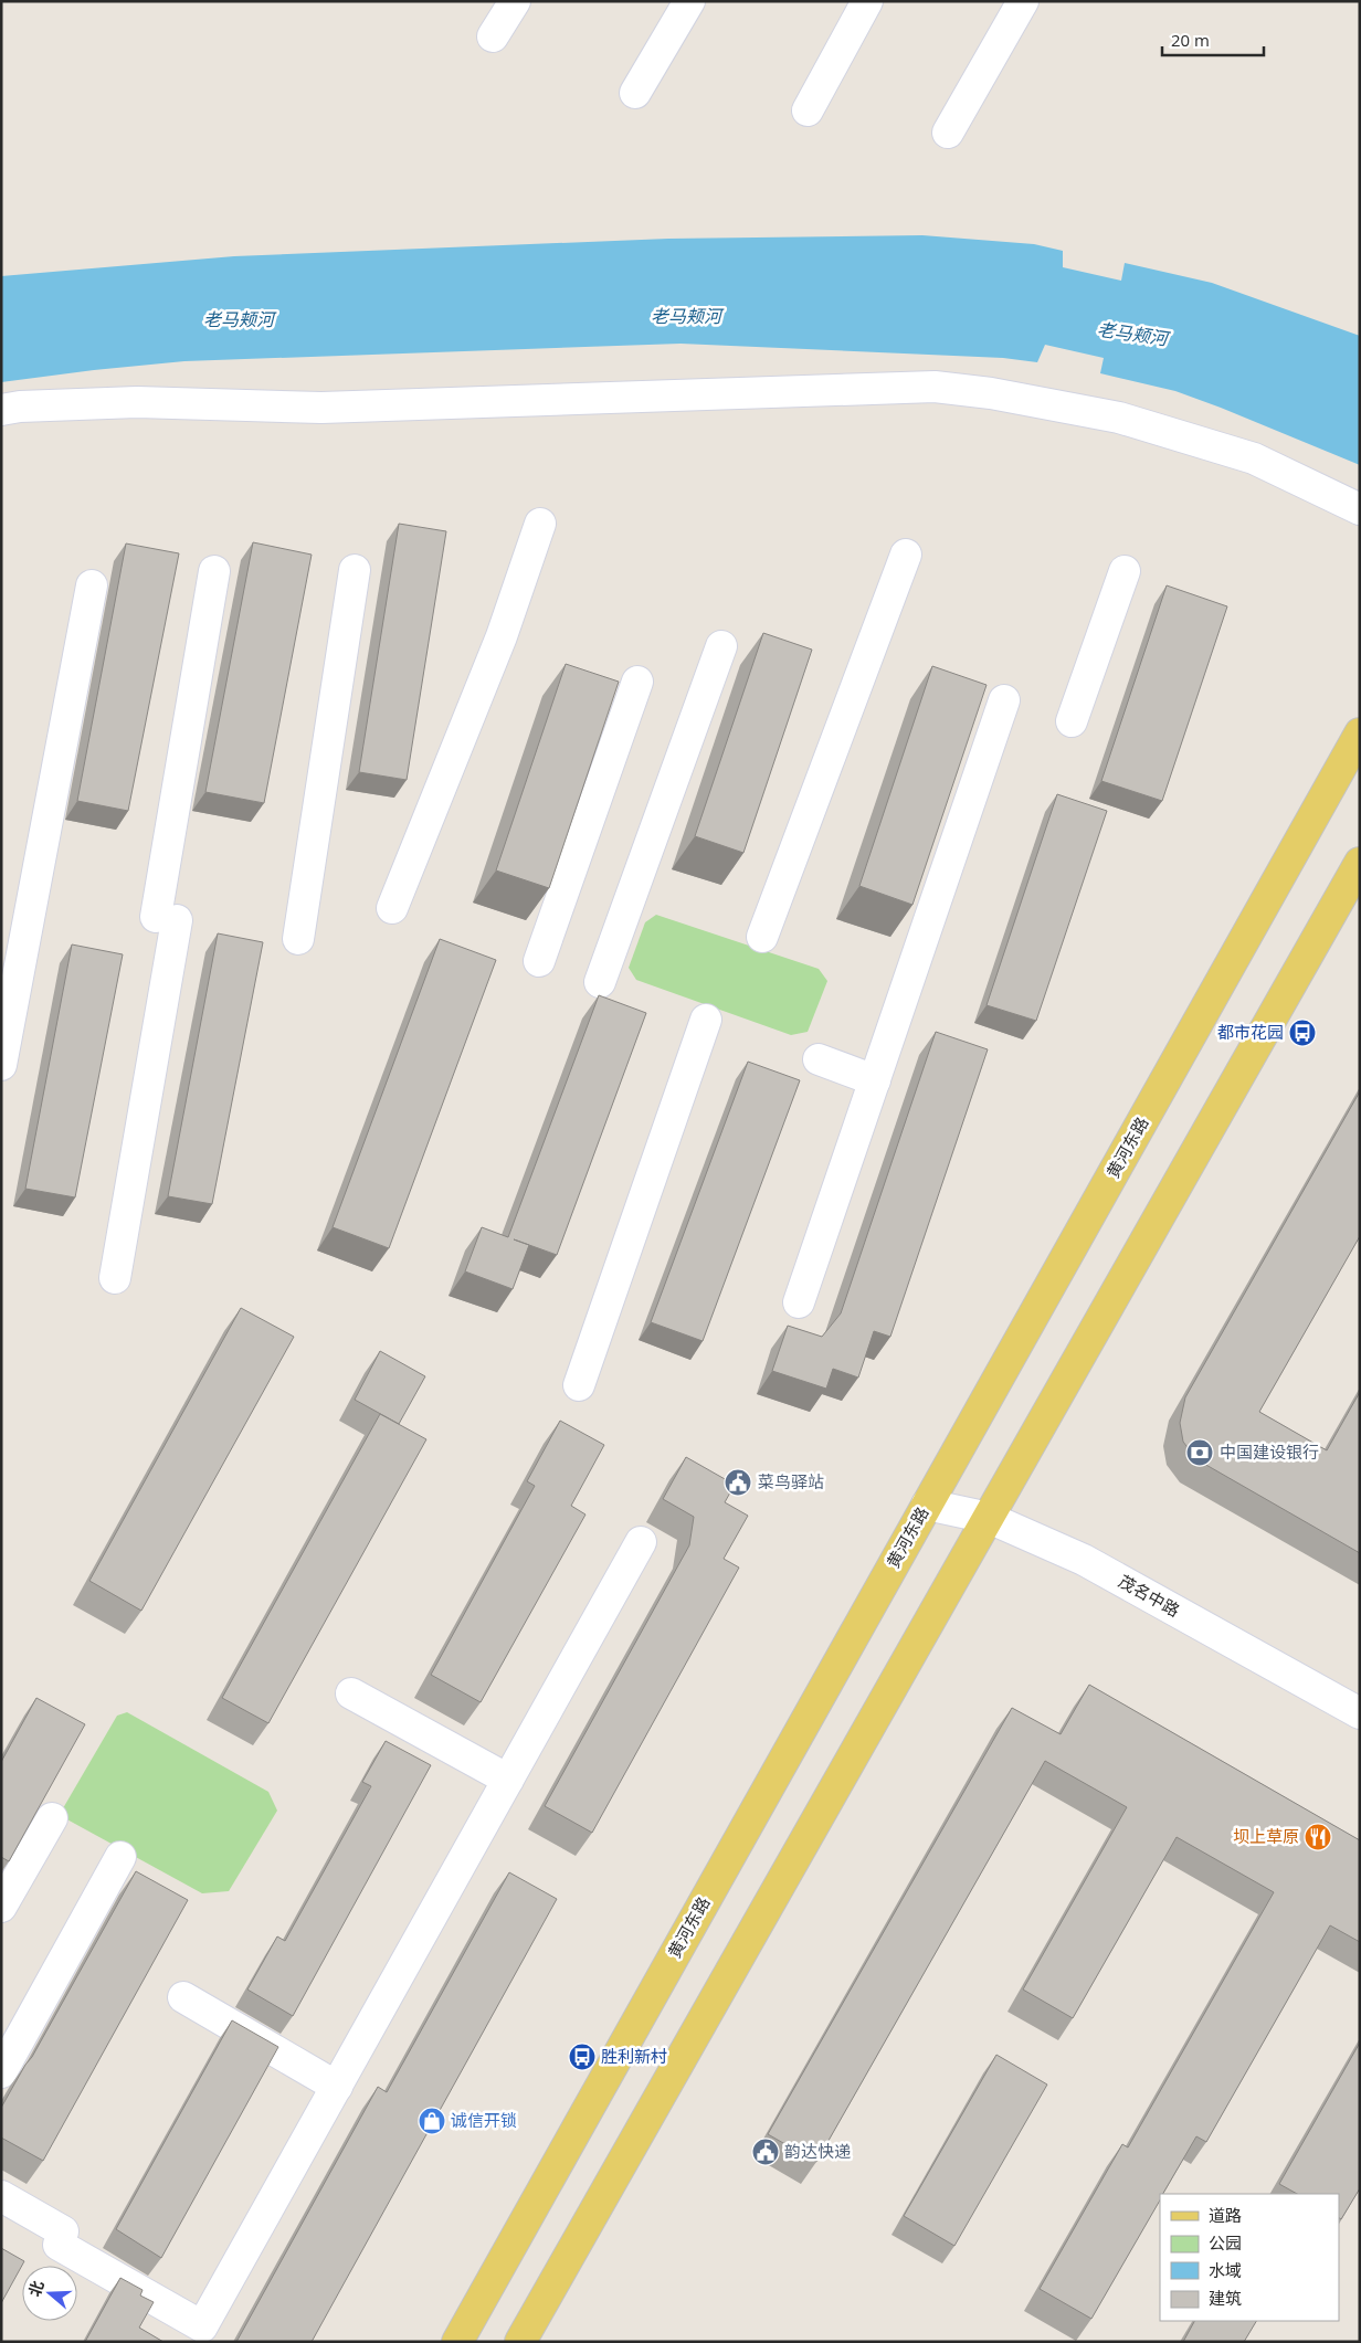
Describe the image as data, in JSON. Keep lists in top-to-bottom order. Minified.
{"streets":{"main road":["黄河东路"],"street":["茂名中路"]},"crossings":[["黄河东路","茂名中路"]],"water":["老马颊河"],"places":{"bus stop":["都市花园","胜利新村"],"bank":["中国建设银行"],"public building":["菜鸟驿站","韵达快递"],"restaurant":["坝上草原"],"shop":["诚信开锁"]},"legend":["道路","公园","水域","建筑"],"scale_bar":"20 m","north":"left"}
